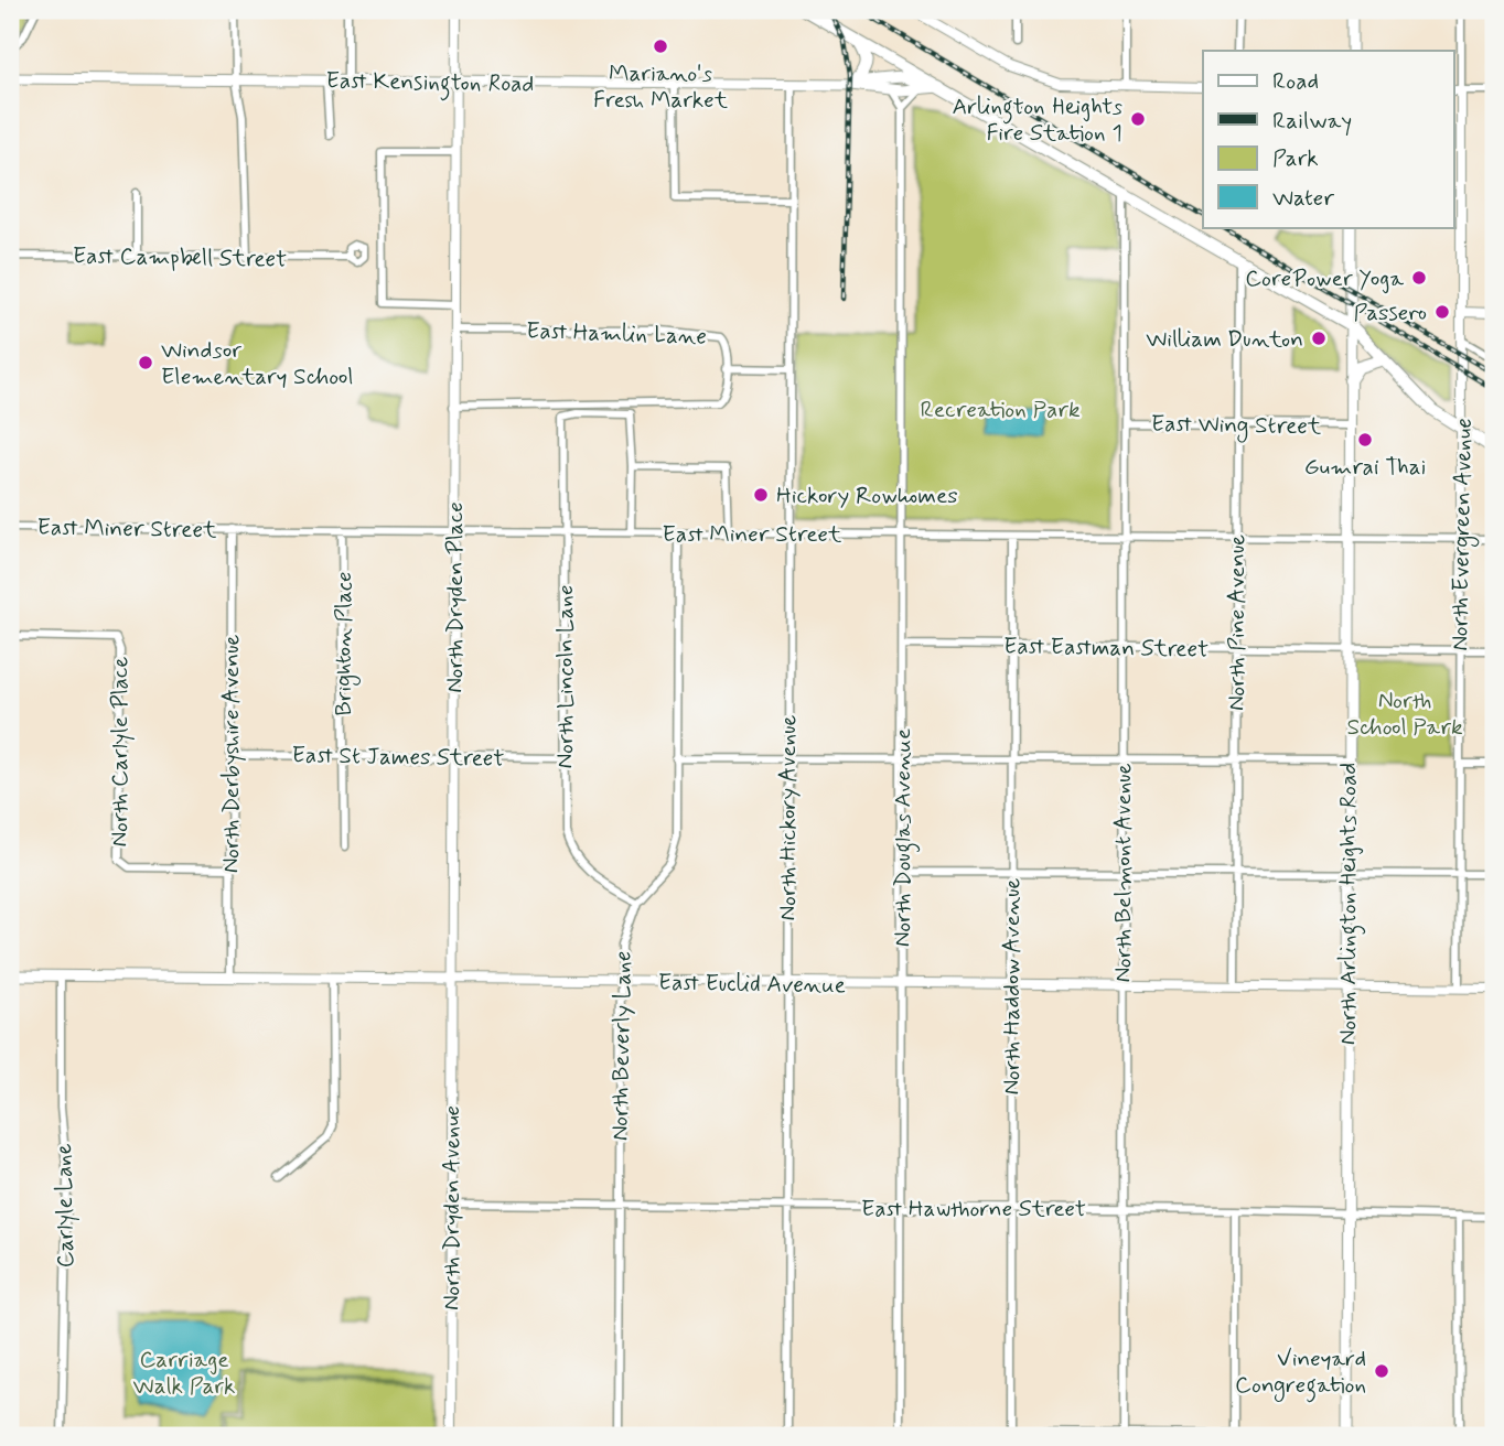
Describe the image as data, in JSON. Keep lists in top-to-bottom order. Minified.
{"streets":{"main road":["East Kensington Road","North Arlington Heights Road","East Euclid Avenue"],"street":["East Campbell Street","East Hamlin Lane","East Wing Street","East Miner Street","North Evergreen Avenue","North Dryden Place","North Pine Avenue","Brighton Place","East Eastman Street","North Lincoln Lane","North Carlyle Place","North Derbyshire Avenue","East St James Street","North Hickory Avenue","North Douglas Avenue","North Belmont Avenue","North Haddow Avenue","North Beverly Lane","Carlyle Lane","North Dryden Avenue","East Hawthorne Street"]},"crossings":[["East Kensington Road","North Dryden Place"],["East Kensington Road","North Hickory Avenue"],["East Hamlin Lane","North Dryden Place"],["East Wing Street","North Pine Avenue"],["East Wing Street","North Belmont Avenue"],["East Wing Street","North Arlington Heights Road"],["East Miner Street","North Evergreen Avenue"],["East Miner Street","North Dryden Place"],["East Miner Street","North Pine Avenue"],["East Miner Street","Brighton Place"],["East Miner Street","North Lincoln Lane"],["East Miner Street","North Derbyshire Avenue"],["East Miner Street","North Hickory Avenue"],["East Miner Street","North Douglas Avenue"],["East Miner Street","North Belmont Avenue"],["East Miner Street","North Arlington Heights Road"],["East Miner Street","North Haddow Avenue"],["East Miner Street","North Beverly Lane"],["North Evergreen Avenue","East Eastman Street"],["North Evergreen Avenue","East Euclid Avenue"],["North Dryden Place","East St James Street"],["North Dryden Place","East Euclid Avenue"],["North Dryden Place","North Dryden Avenue"],["North Pine Avenue","East Eastman Street"],["North Pine Avenue","East Euclid Avenue"],["Brighton Place","East St James Street"],["East Eastman Street","North Douglas Avenue"],["East Eastman Street","North Belmont Avenue"],["East Eastman Street","North Arlington Heights Road"],["East Eastman Street","North Haddow Avenue"],["North Lincoln Lane","East St James Street"],["North Lincoln Lane","North Beverly Lane"],["North Carlyle Place","North Derbyshire Avenue"],["North Derbyshire Avenue","East St James Street"],["North Derbyshire Avenue","East Euclid Avenue"],["North Hickory Avenue","East Euclid Avenue"],["North Hickory Avenue","East Hawthorne Street"],["North Douglas Avenue","East Euclid Avenue"],["North Douglas Avenue","East Hawthorne Street"],["North Belmont Avenue","East Euclid Avenue"],["North Belmont Avenue","East Hawthorne Street"],["North Arlington Heights Road","East Euclid Avenue"],["North Arlington Heights Road","East Hawthorne Street"],["East Euclid Avenue","North Haddow Avenue"],["East Euclid Avenue","North Beverly Lane"],["East Euclid Avenue","Carlyle Lane"],["East Euclid Avenue","North Dryden Avenue"],["North Haddow Avenue","East Hawthorne Street"],["North Beverly Lane","East Hawthorne Street"],["North Dryden Avenue","East Hawthorne Street"]],"parks":["Recreation Park","North School Park","Carriage Walk Park"],"places":["Mariano's Fresh Market","Arlington Heights Fire Station 1","CorePower Yoga","Passero","William Dunton","Windsor Elementary School","Gumrai Thai","Hickory Rowhomes","Vineyard Congregation"],"legend":["Road","Railway","Park","Water"]}
